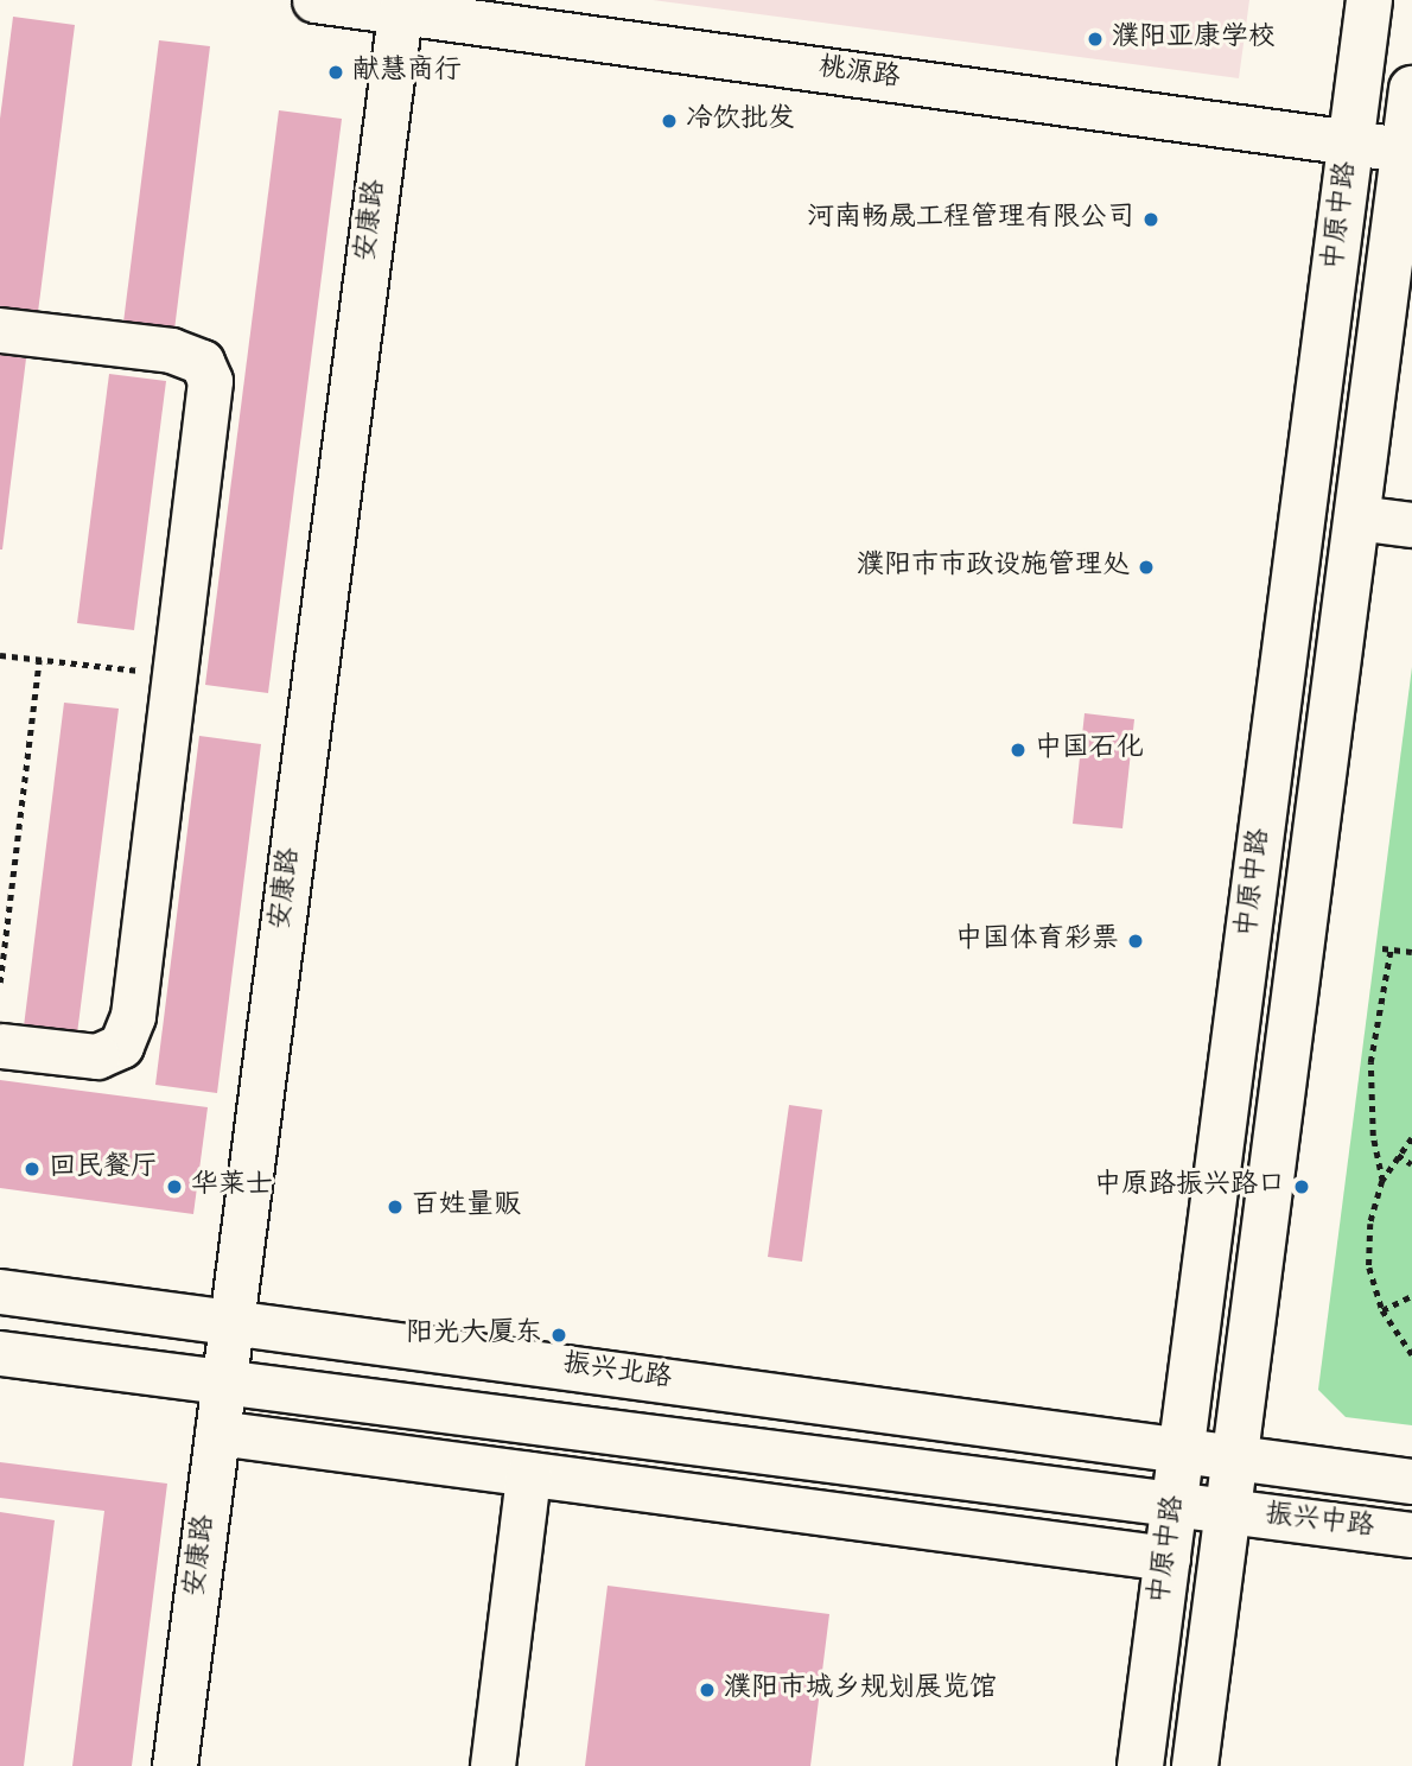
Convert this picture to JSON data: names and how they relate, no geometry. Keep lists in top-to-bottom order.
{
  "streets": {
    "main road": ["中原中路"],
    "street": [
      "桃源路",
      "安康路",
      "振兴北路",
      "振兴中路"
    ]
  },
  "crossings": [
    ["桃源路", "中原中路"],
    ["桃源路", "安康路"],
    ["中原中路", "振兴北路"],
    ["中原中路", "振兴中路"],
    ["安康路", "振兴北路"],
    ["振兴北路", "振兴中路"]
  ],
  "places": [
    "濮阳亚康学校",
    "献慧商行",
    "冷饮批发",
    "河南畅晟工程管理有限公司",
    "濮阳市市政设施管理处",
    "中国石化",
    "中国体育彩票",
    "回民餐厅",
    "华莱士",
    "中原路振兴路口",
    "百姓量贩",
    "阳光大厦东",
    "濮阳市城乡规划展览馆"
  ]
}
